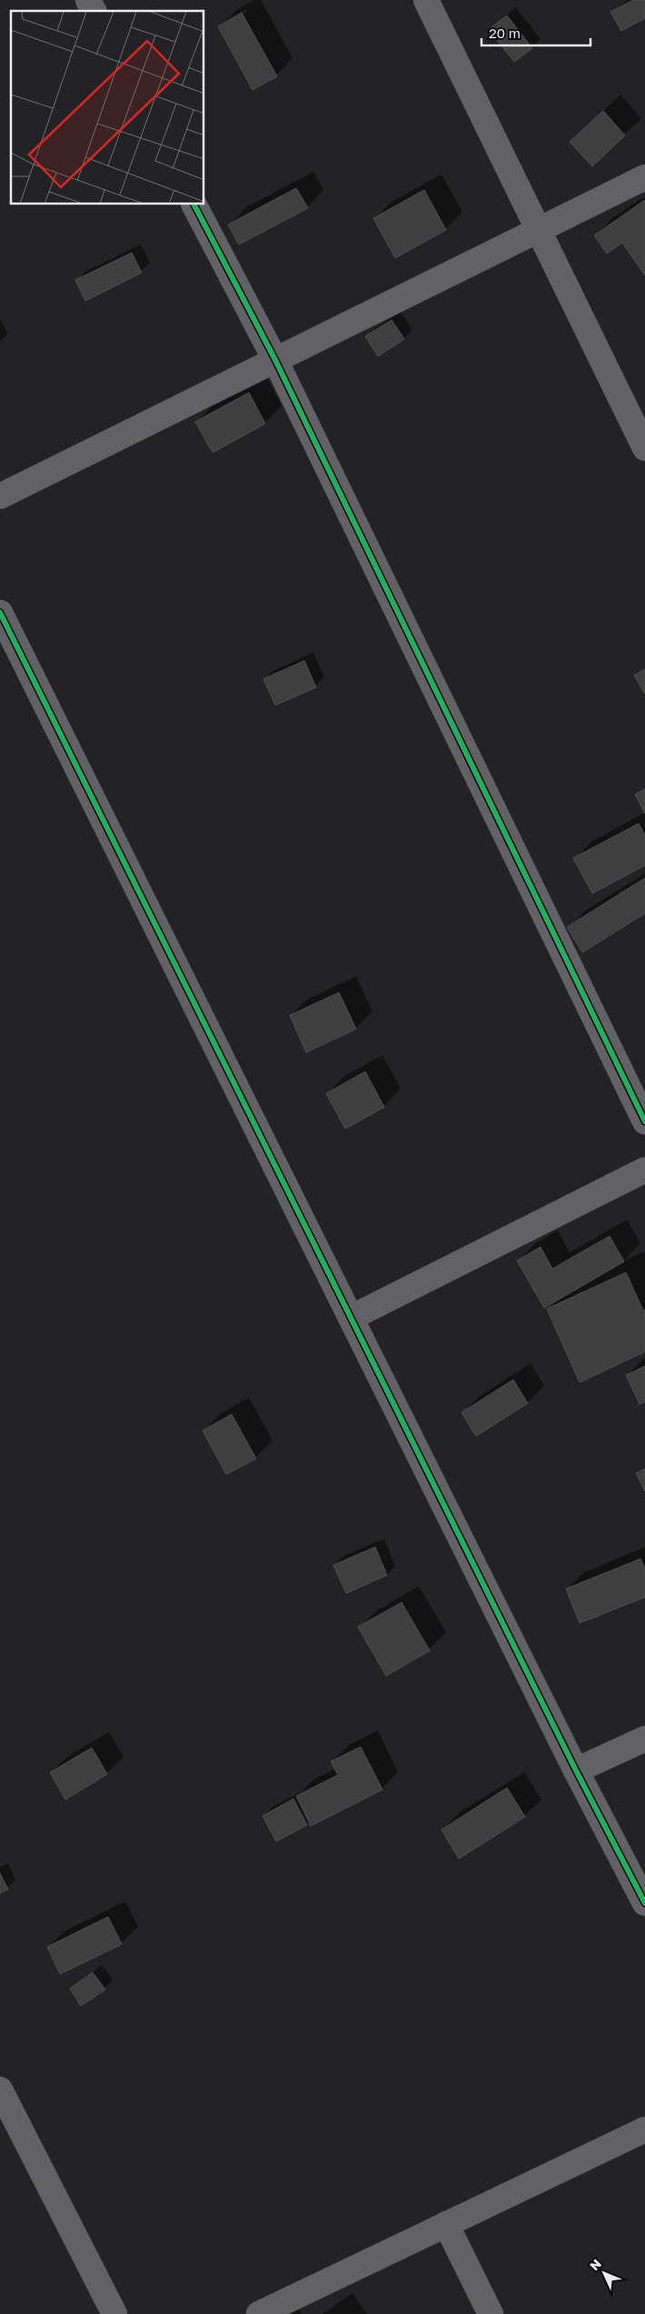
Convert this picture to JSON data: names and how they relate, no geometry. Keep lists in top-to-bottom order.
{
  "scale_bar": "20 m",
  "north": "top left"
}
